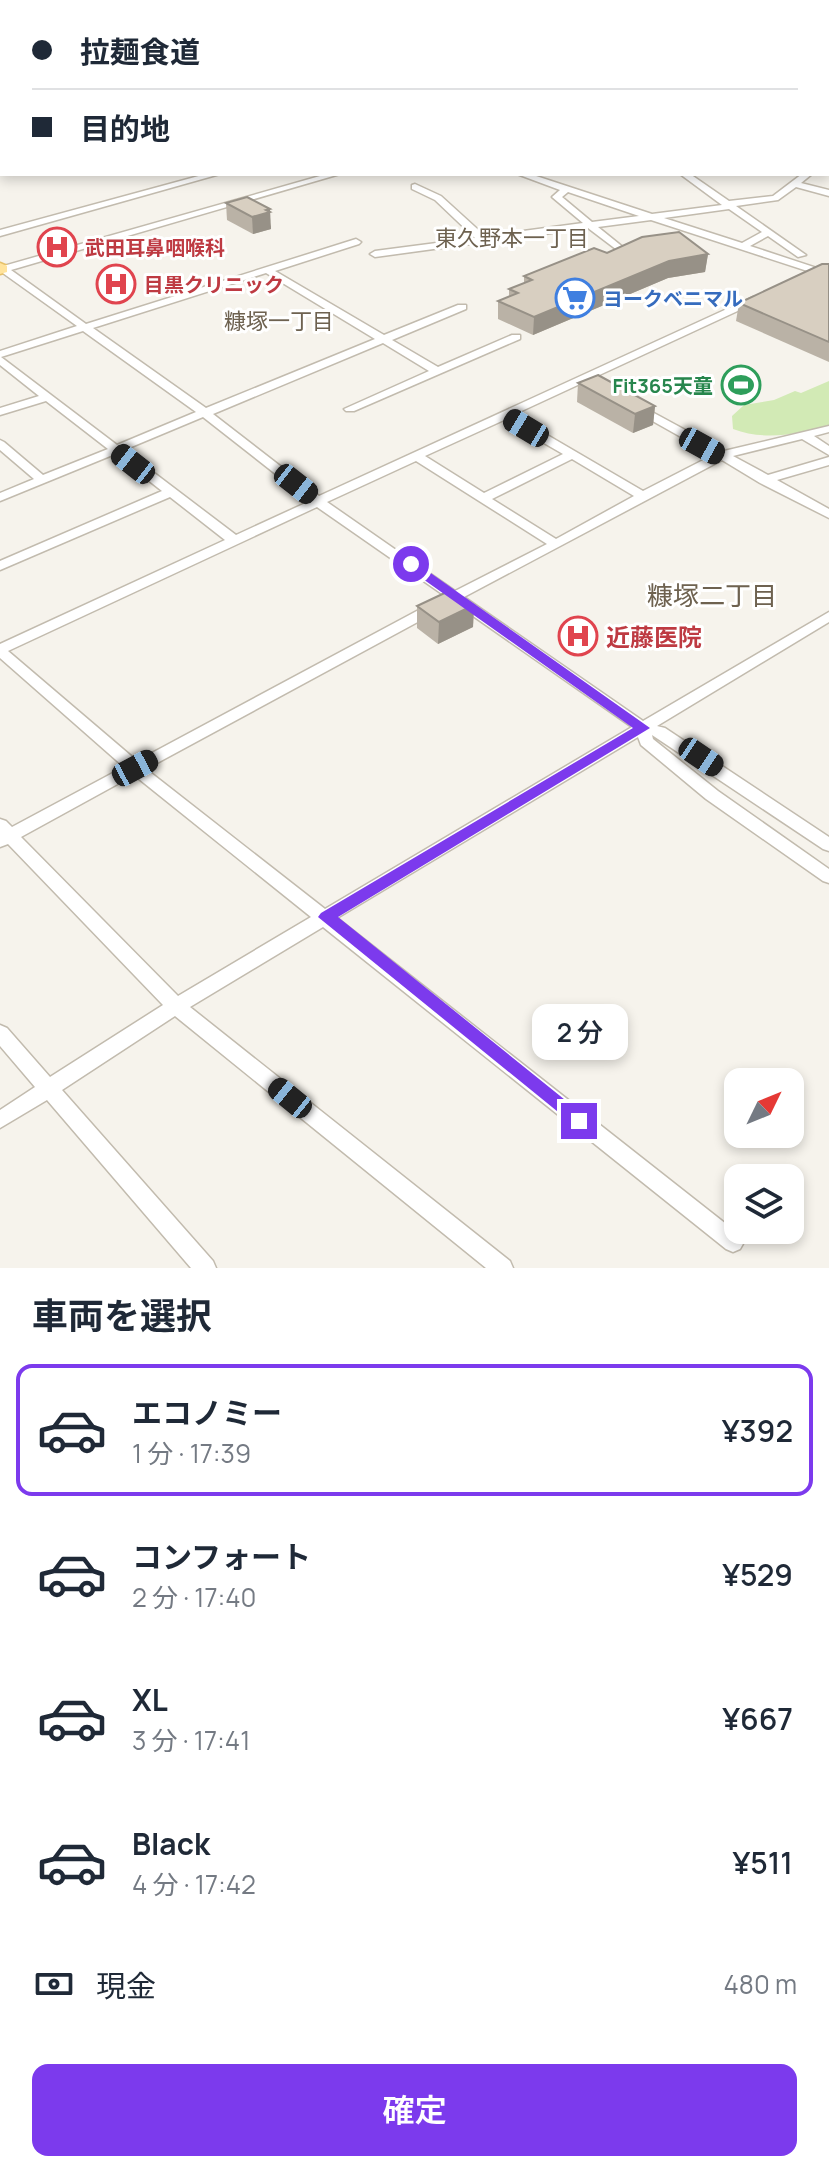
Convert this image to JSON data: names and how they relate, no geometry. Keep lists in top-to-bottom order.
{
  "districts": ["東久野本一丁目", "糠塚一丁目", "糠塚二丁目"],
  "places": {
    "hospital": ["武田耳鼻咽喉科", "目黒クリニック", "近藤医院"],
    "supermarket": ["ヨークベニマル"],
    "sports": ["Fit365天童"]
  },
  "north": "top right",
  "page": {
    "banner": ["拉麺食道", "目的地"],
    "bubble": "2 分",
    "heading": "車両を選択",
    "list": [
      {
        "name": "エコノミー",
        "note": "1 分 · 17:39",
        "value": "¥392"
      },
      {
        "name": "コンフォート",
        "note": "2 分 · 17:40",
        "value": "¥529"
      },
      {
        "name": "XL",
        "note": "3 分 · 17:41",
        "value": "¥667"
      },
      {
        "name": "Black",
        "note": "4 分 · 17:42",
        "value": "¥511"
      }
    ],
    "pay": ["現金", "480 m"],
    "buttons": "確定"
  }
}
